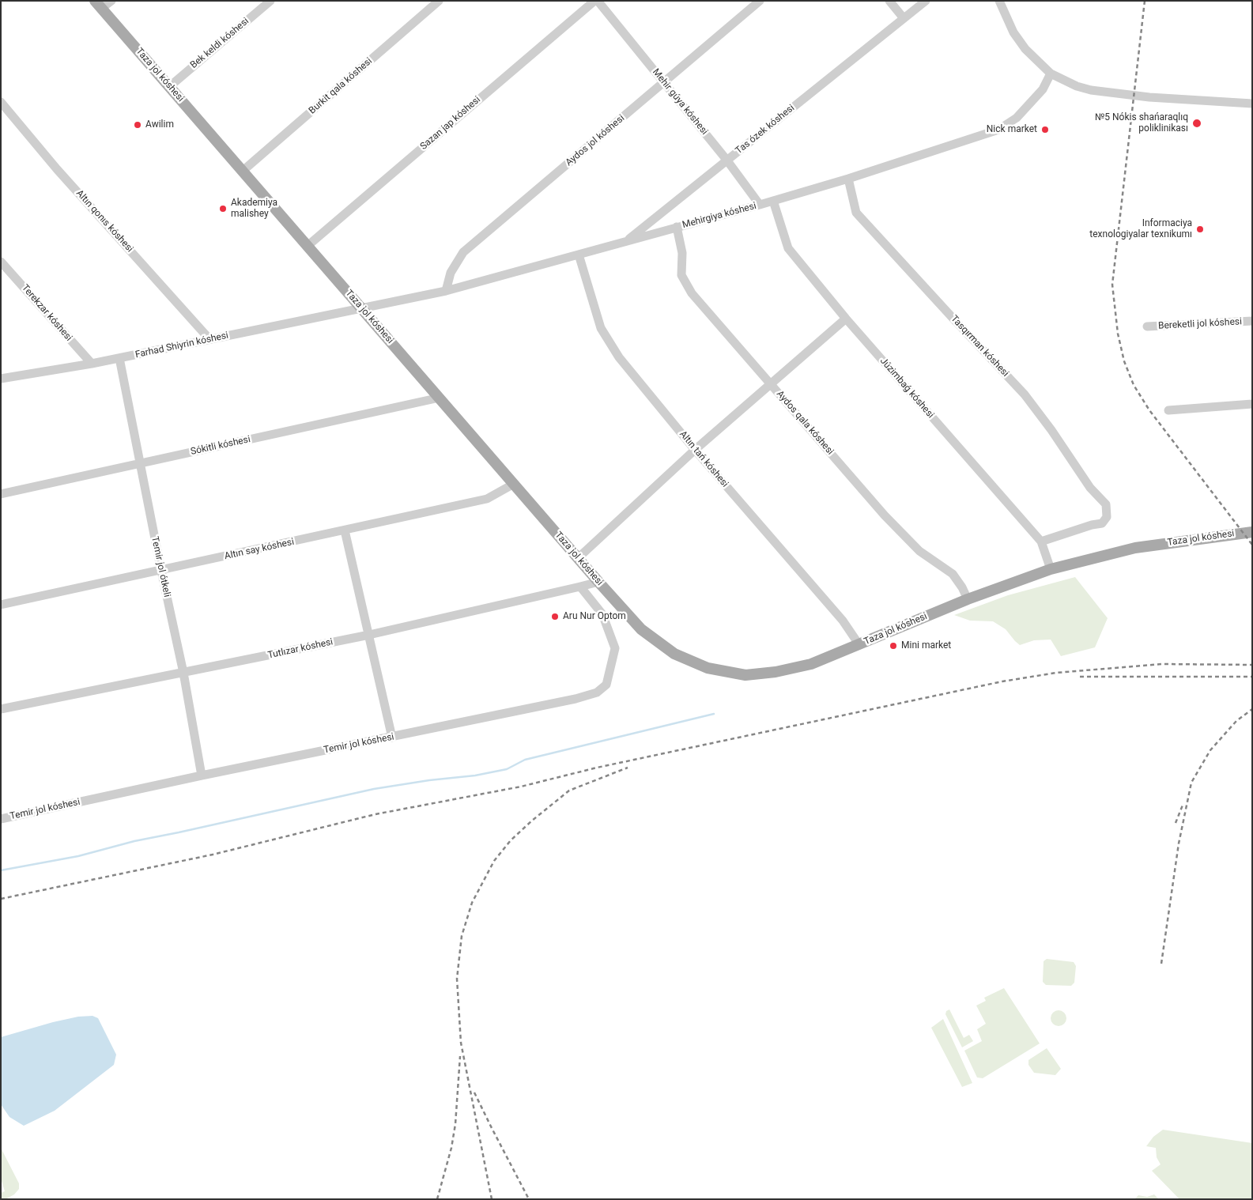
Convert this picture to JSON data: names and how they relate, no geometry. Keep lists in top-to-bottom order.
{
  "streets": {
    "main road": ["Taza jol kóshesi"],
    "street": [
      "Bek keldi kóshesi",
      "Burkit qala kóshesi",
      "Mehir gúyа kóshesi",
      "Sazan jap kóshesi",
      "Tas ózek kóshesi",
      "Aydos jol kóshesi",
      "Mehirgiya kóshesi",
      "Altın qonıs kóshesi",
      "Terekzar kóshesi",
      "Bereketli jol kóshesi",
      "Farhad Shiyrin kóshesi",
      "Tasqırman kóshesi",
      "Júzimbaǵ kóshesi",
      "Aydos qala kóshesi",
      "Sókitli kóshesi",
      "Altın tań kóshesi",
      "Altın say kóshesi",
      "Temir jol ótkeli",
      "Tutlızar kóshesi",
      "Temir jol kóshesi"
    ]
  },
  "crossings": [
    ["Bek keldi kóshesi", "Taza jol kóshesi"],
    ["Taza jol kóshesi", "Burkit qala kóshesi"],
    ["Taza jol kóshesi", "Sazan jap kóshesi"],
    ["Taza jol kóshesi", "Mehirgiya kóshesi"],
    ["Taza jol kóshesi", "Farhad Shiyrin kóshesi"],
    ["Taza jol kóshesi", "Júzimbaǵ kóshesi"],
    ["Taza jol kóshesi", "Aydos qala kóshesi"],
    ["Taza jol kóshesi", "Sókitli kóshesi"],
    ["Taza jol kóshesi", "Altın tań kóshesi"],
    ["Taza jol kóshesi", "Altın say kóshesi"],
    ["Taza jol kóshesi", "Tutlızar kóshesi"],
    ["Mehir gúyа kóshesi", "Sazan jap kóshesi"],
    ["Mehir gúyа kóshesi", "Tas ózek kóshesi"],
    ["Mehir gúyа kóshesi", "Aydos jol kóshesi"],
    ["Mehir gúyа kóshesi", "Mehirgiya kóshesi"],
    ["Tas ózek kóshesi", "Mehirgiya kóshesi"],
    ["Aydos jol kóshesi", "Mehirgiya kóshesi"],
    ["Mehirgiya kóshesi", "Farhad Shiyrin kóshesi"],
    ["Mehirgiya kóshesi", "Tasqırman kóshesi"],
    ["Mehirgiya kóshesi", "Júzimbaǵ kóshesi"],
    ["Mehirgiya kóshesi", "Aydos qala kóshesi"],
    ["Mehirgiya kóshesi", "Altın tań kóshesi"],
    ["Altın qonıs kóshesi", "Farhad Shiyrin kóshesi"],
    ["Terekzar kóshesi", "Farhad Shiyrin kóshesi"],
    ["Farhad Shiyrin kóshesi", "Temir jol ótkeli"],
    ["Tasqırman kóshesi", "Júzimbaǵ kóshesi"],
    ["Sókitli kóshesi", "Temir jol ótkeli"],
    ["Altın say kóshesi", "Temir jol ótkeli"],
    ["Temir jol ótkeli", "Tutlızar kóshesi"],
    ["Temir jol ótkeli", "Temir jol kóshesi"],
    ["Tutlızar kóshesi", "Temir jol kóshesi"]
  ],
  "places": [
    "№5 Nókis shańaraqlıq poliklinikası",
    "Awilim",
    "Nick market",
    "Akademiya malishey",
    "Informaciya texnologiyalar texnikumı",
    "Aru Nur Optom",
    "Mini market"
  ]
}
